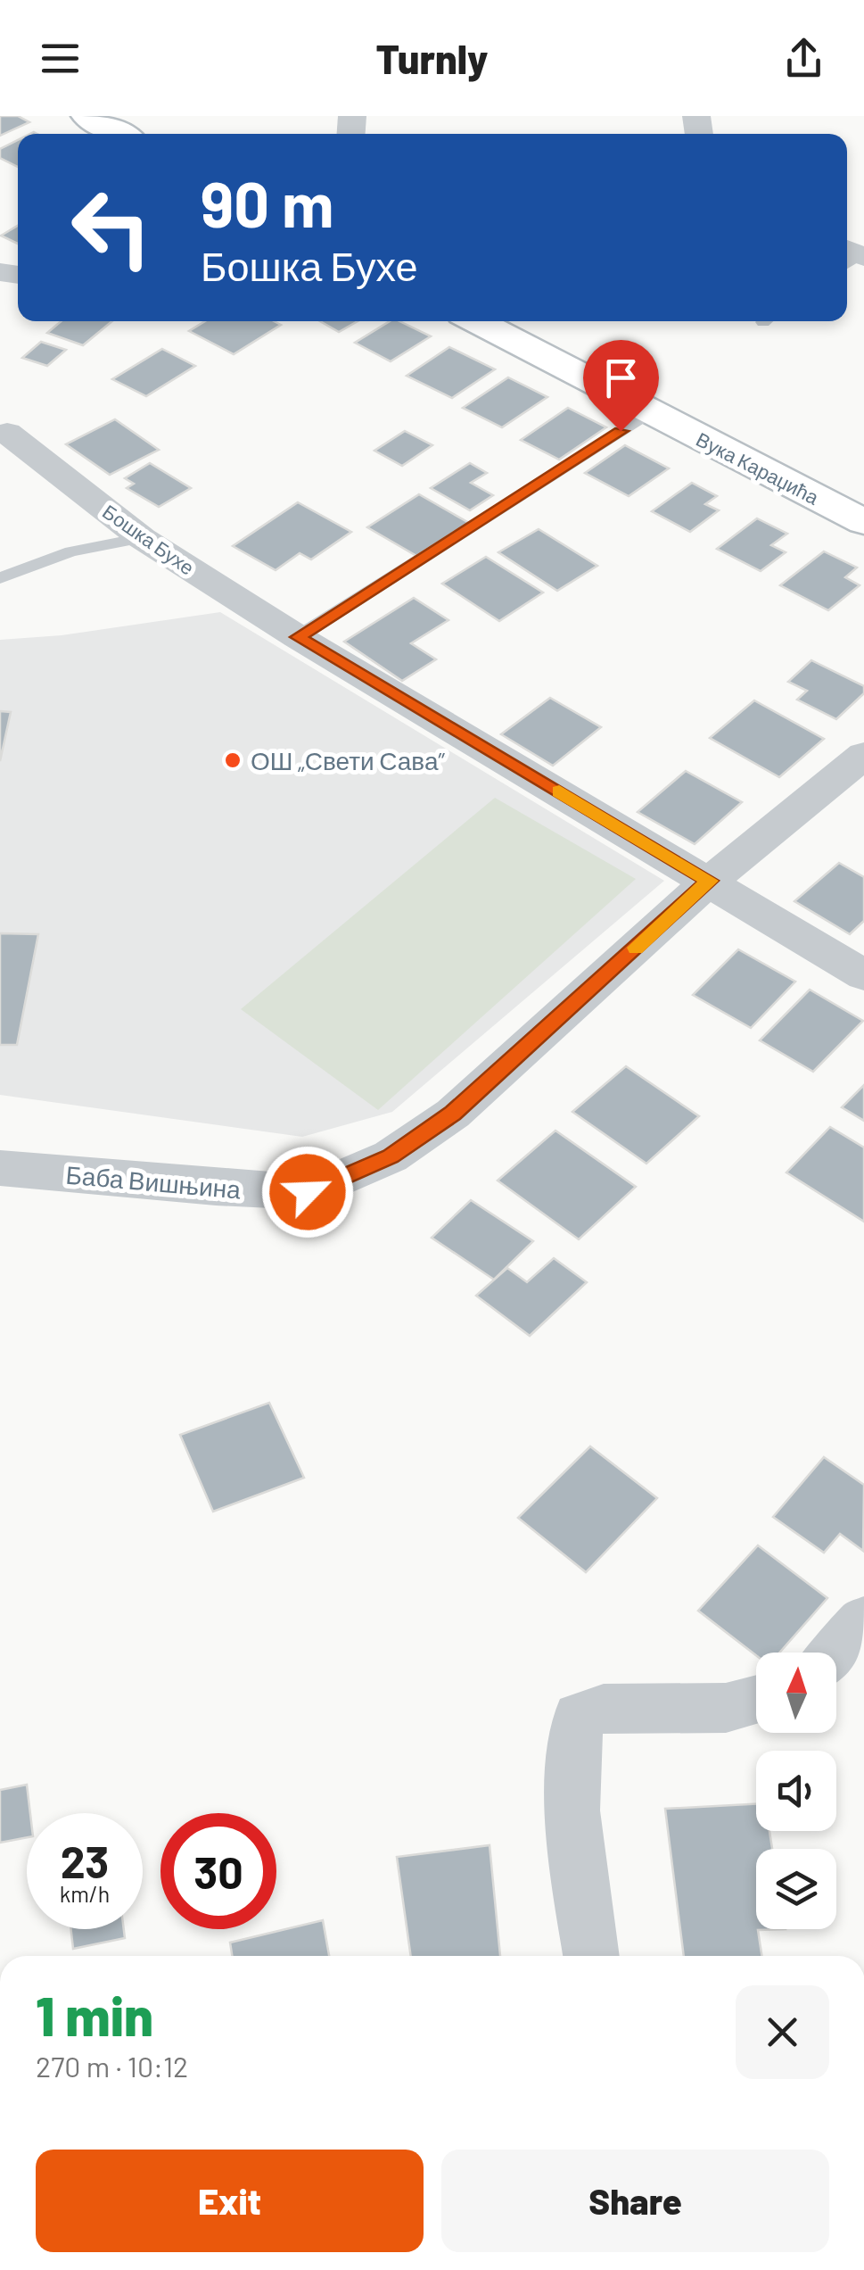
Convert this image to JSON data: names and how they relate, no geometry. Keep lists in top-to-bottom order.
{
  "streets": {
    "street": ["Вука Караџића", "Бошка Бухе", "Баба Вишњина"]
  },
  "crossings": [
    ["Бошка Бухе", "Баба Вишњина"]
  ],
  "places": ["ОШ „Свети Сава”"],
  "north": "top",
  "page": {
    "header": "Turnly",
    "turn": ["90 m", "Бошка Бухе"],
    "speed": "23 km/h",
    "limit": "30",
    "heading": ["1 min", "270 m · 10:12"],
    "buttons": ["Exit", "Share"]
  }
}
